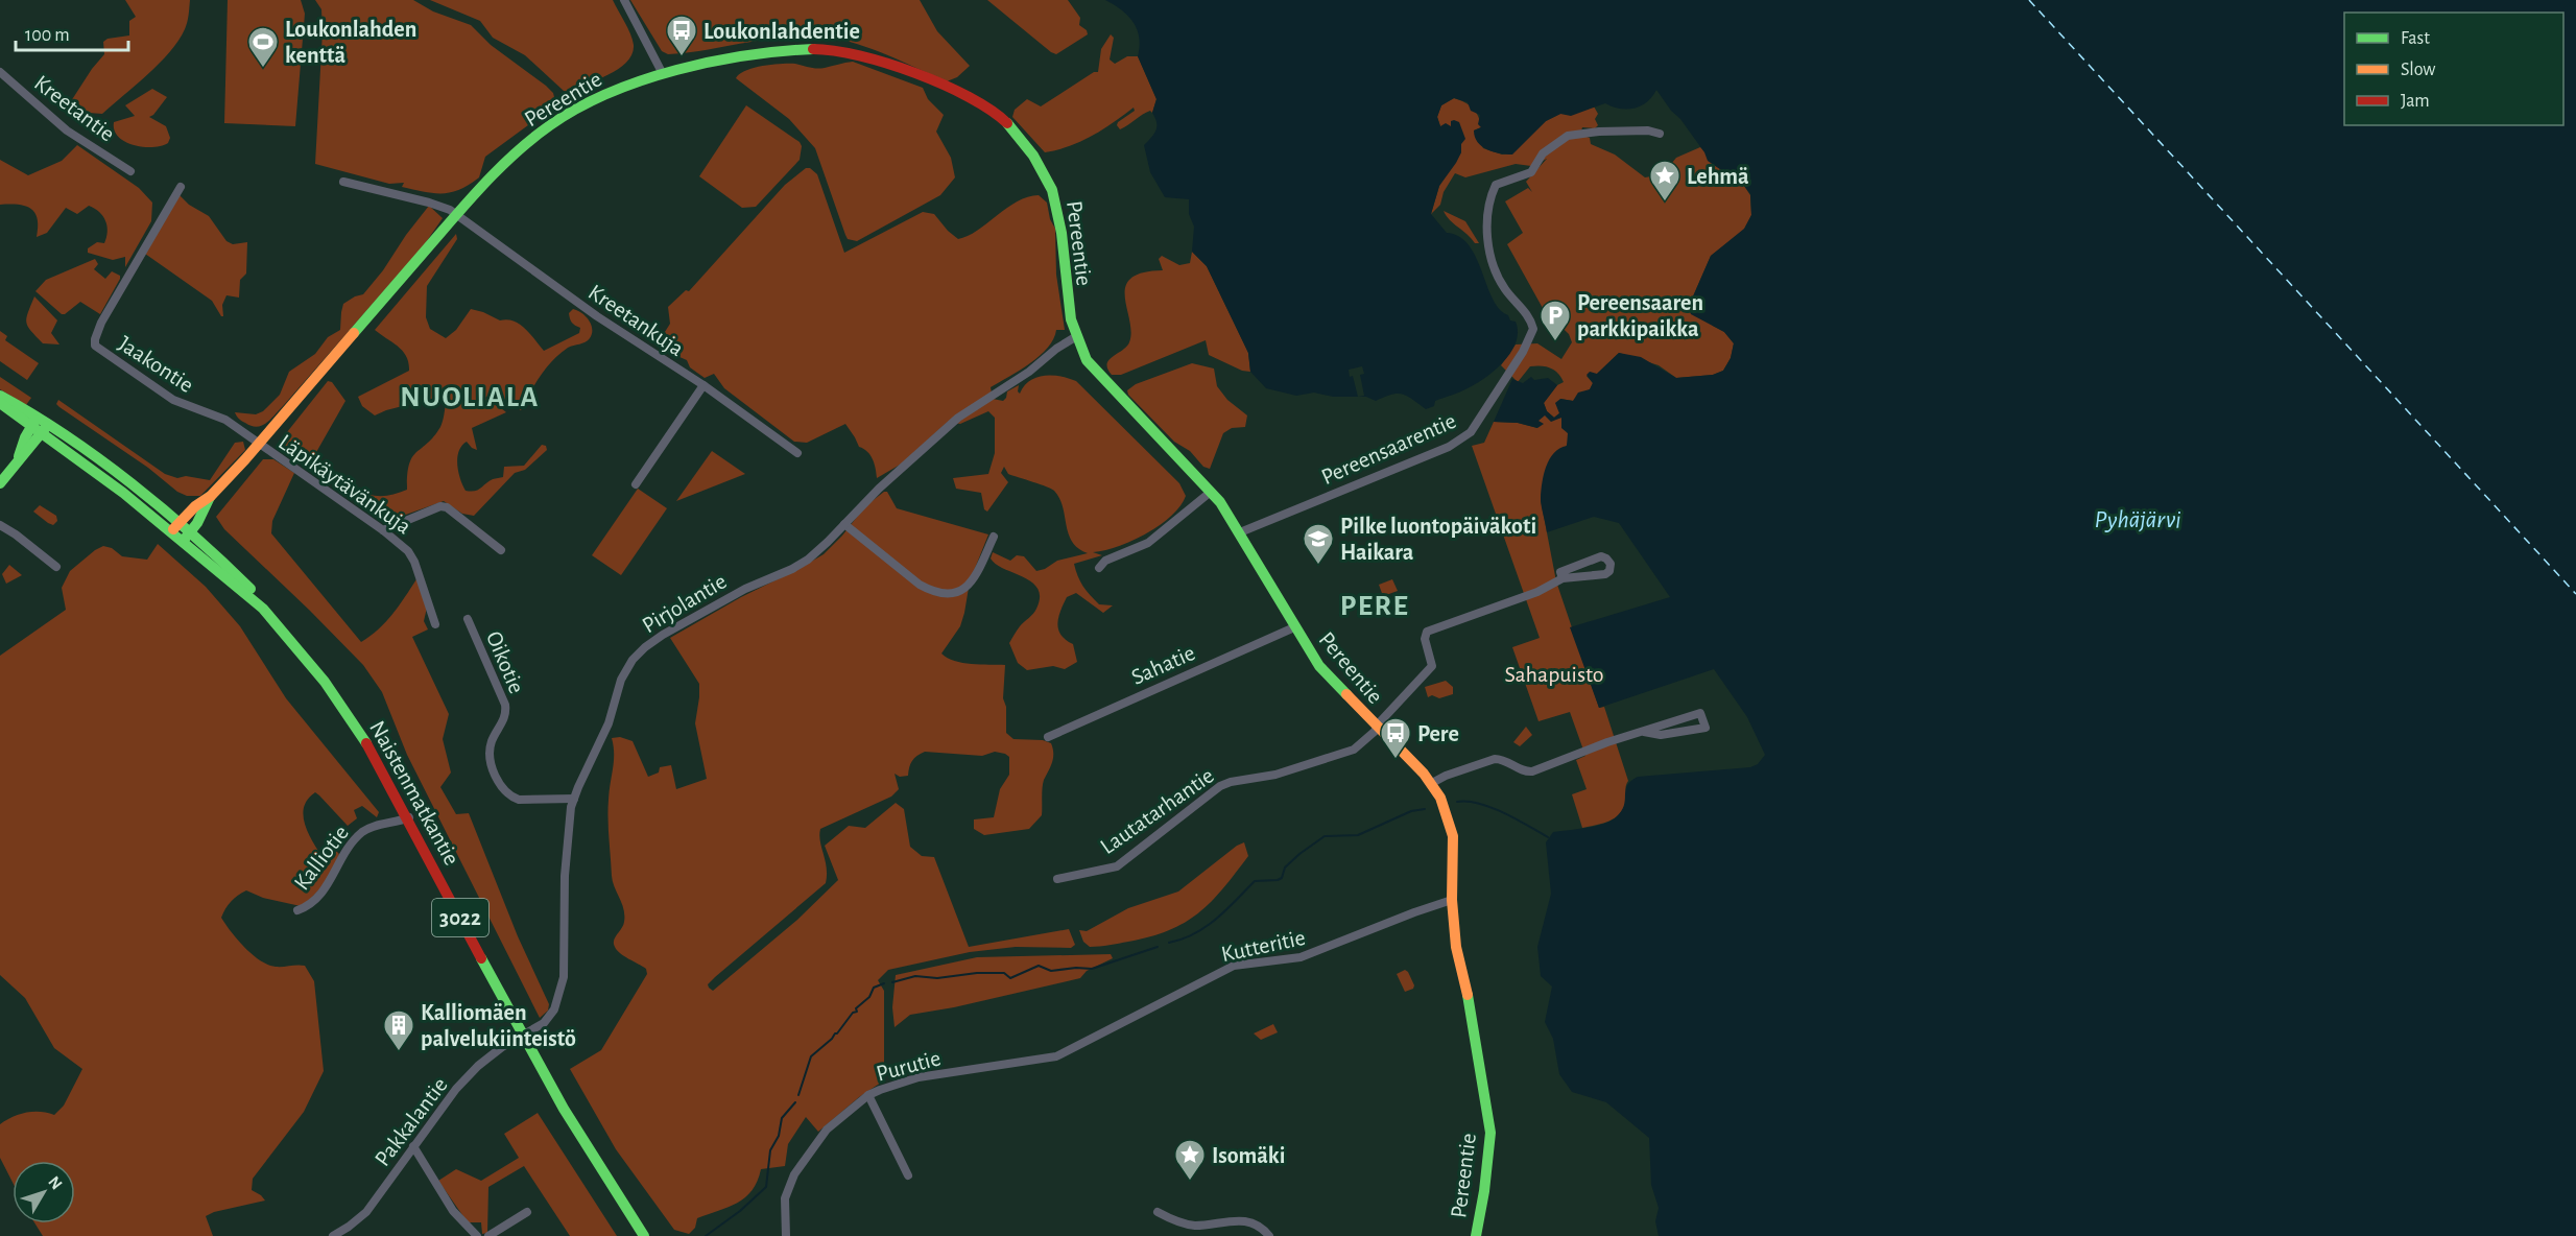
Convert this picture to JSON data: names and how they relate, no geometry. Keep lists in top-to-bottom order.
{
  "streets": {
    "street": [
      "Pereentie",
      "Kreetantie",
      "Kreetankuja",
      "Jaakontie",
      "Pereensaarentie",
      "Läpikäytävänkuja",
      "Pirjolantie",
      "Oikotie",
      "Sahatie",
      "Naistenmatkantie",
      "Lautatarhantie",
      "Kalliotie",
      "3022",
      "Kutteritie",
      "Purutie",
      "Pakkalantie"
    ]
  },
  "crossings": [
    ["Pereentie", "Kreetankuja"],
    ["Pereentie", "Jaakontie"],
    ["Pereentie", "Pereensaarentie"],
    ["Pereentie", "Läpikäytävänkuja"],
    ["Pereentie", "Pirjolantie"],
    ["Pereentie", "Sahatie"],
    ["Pereentie", "Naistenmatkantie"],
    ["Pereentie", "Lautatarhantie"],
    ["Pereentie", "Kutteritie"],
    ["Jaakontie", "Läpikäytävänkuja"],
    ["Pirjolantie", "Oikotie"],
    ["Pirjolantie", "Naistenmatkantie"],
    ["Pirjolantie", "Pakkalantie"],
    ["Naistenmatkantie", "Kalliotie"],
    ["Naistenmatkantie", "Pakkalantie"],
    ["Kutteritie", "Purutie"]
  ],
  "districts": ["NUOLIALA", "PERE"],
  "water": ["Pyhäjärvi"],
  "parks": ["Sahapuisto"],
  "places": {
    "bus stop": ["Loukonlahdentie", "Pere"],
    "sports": ["Loukonlahden kenttä"],
    "place": ["Lehmä", "Isomäki"],
    "parking": ["Pereensaaren parkkipaikka"],
    "school or university": ["Pilke luontopäiväkoti Haikara"],
    "building": ["Kalliomäen palvelukiinteistö"]
  },
  "legend": ["Fast", "Slow", "Jam"],
  "scale_bar": "100 m",
  "north": "top right"
}
